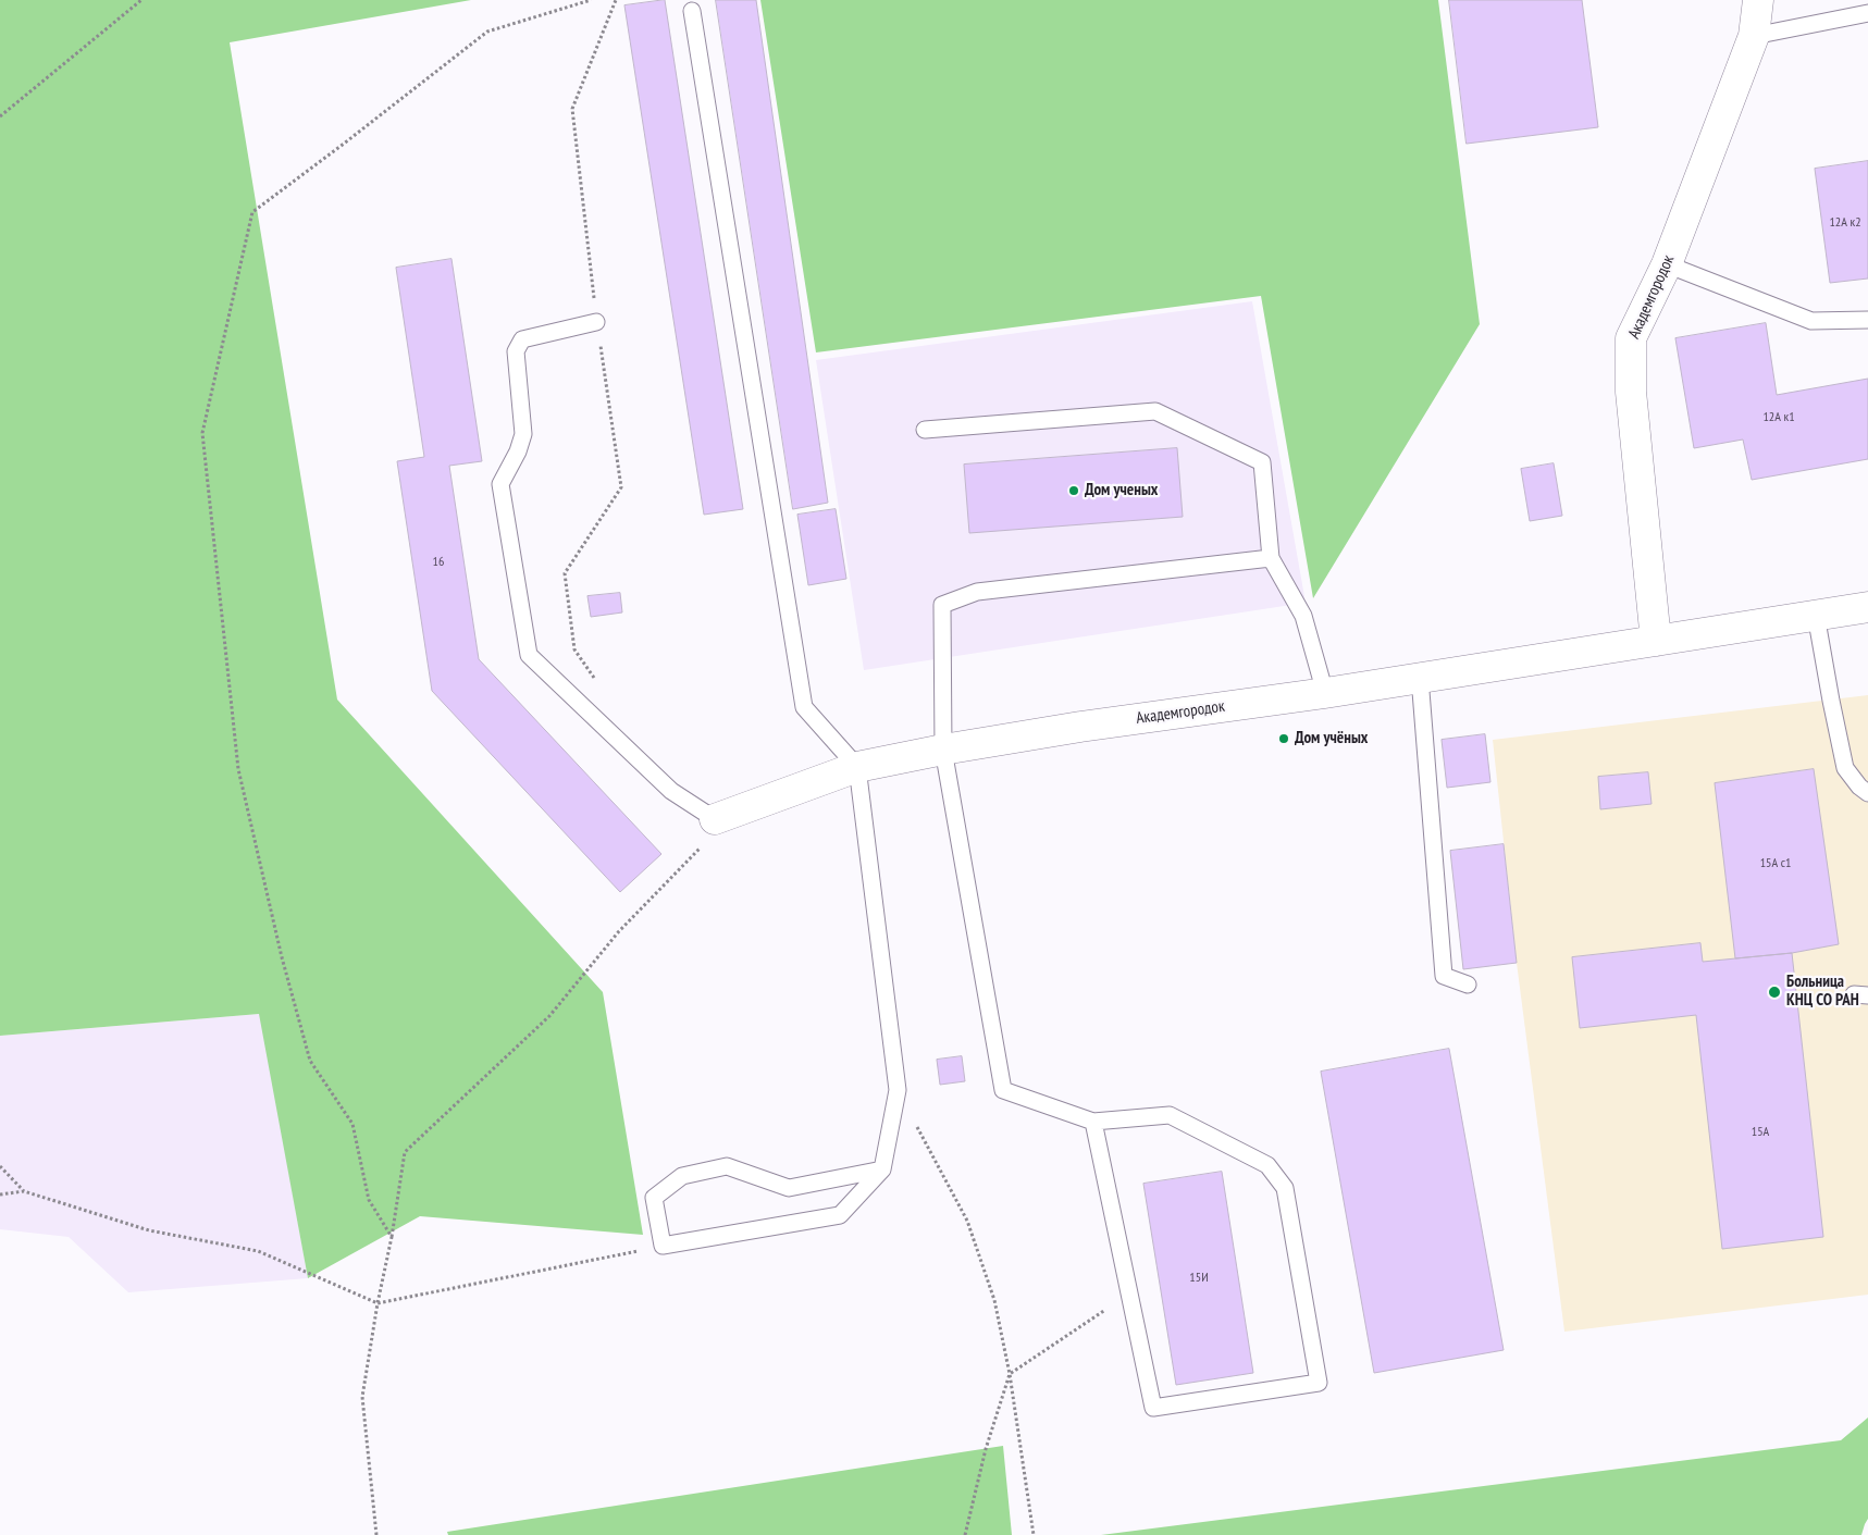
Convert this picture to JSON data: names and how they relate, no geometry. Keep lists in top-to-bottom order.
{
  "streets": {
    "street": ["Академгородок"]
  },
  "places": ["Дом ученых", "Дом учёных", "Больница КНЦ СО РАН"],
  "house_numbers": [
    "12А к2",
    "12А к1",
    "16",
    "15А с1",
    "15А",
    "15И"
  ]
}
